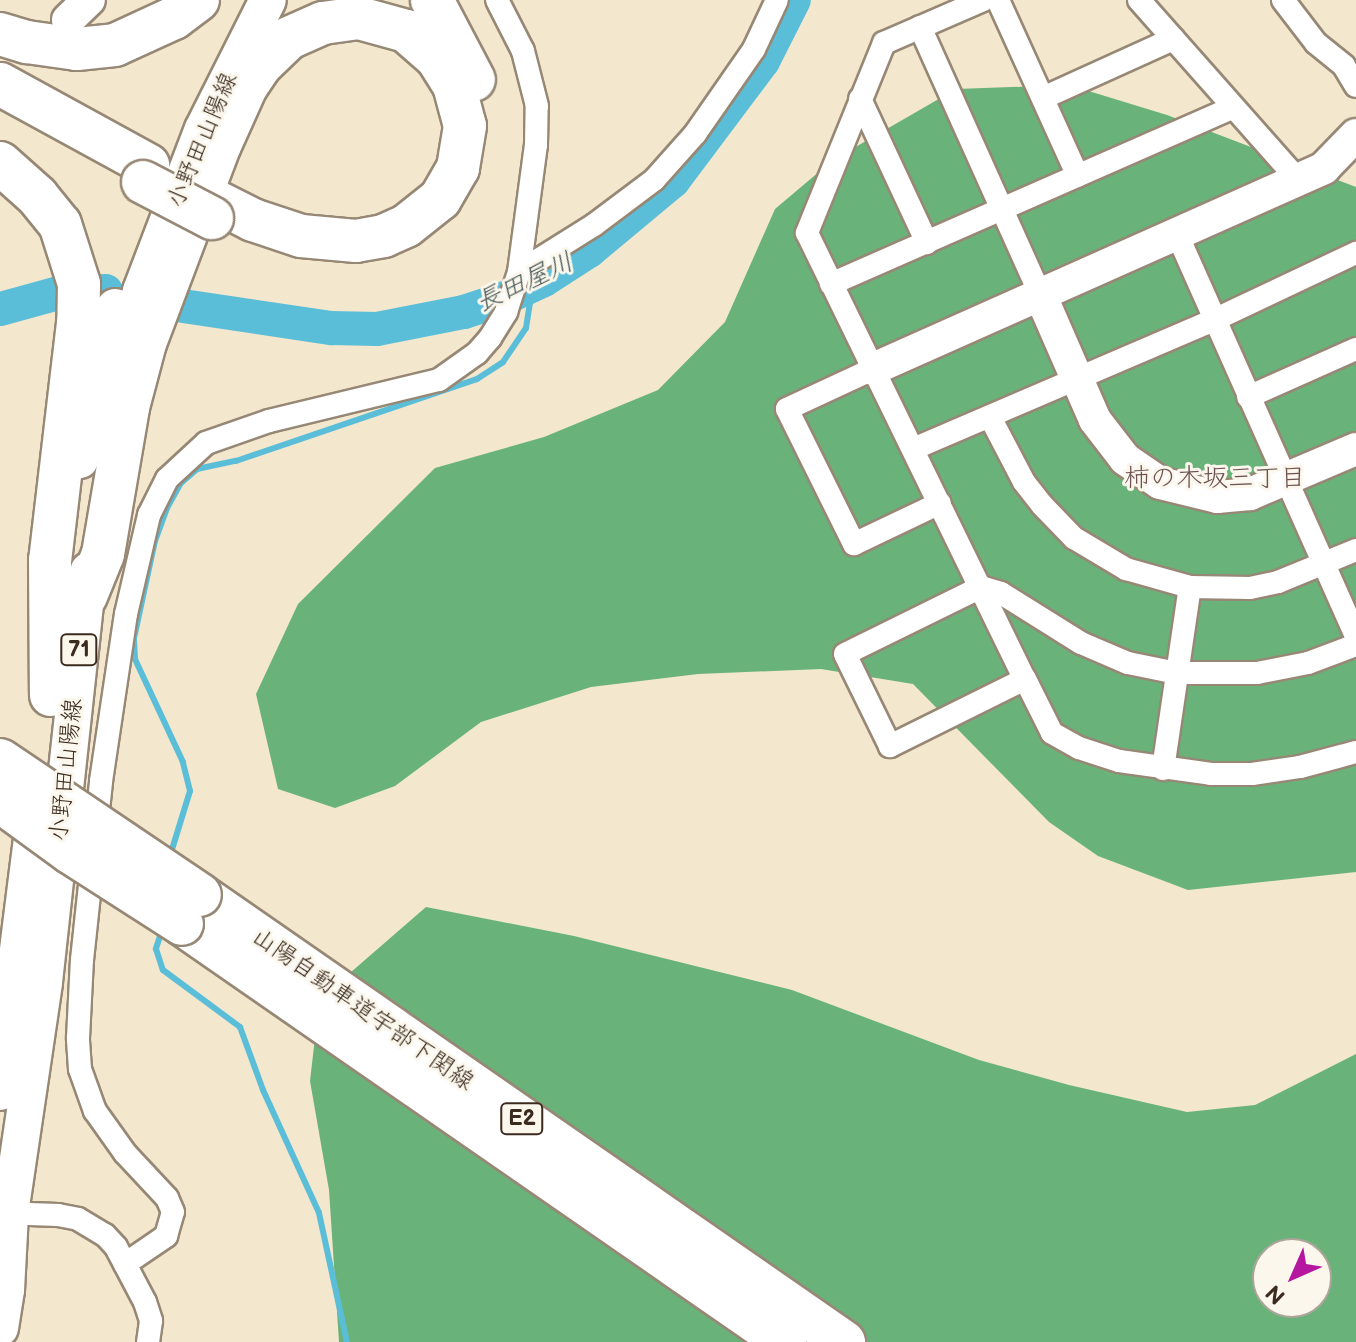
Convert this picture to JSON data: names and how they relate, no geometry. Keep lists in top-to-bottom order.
{
  "streets": {
    "highway": ["山陽自動車道宇部下関線", "E2"],
    "main road": ["小野田山陽線", "71"]
  },
  "districts": ["柿の木坂三丁目"],
  "water": ["長田屋川"],
  "north": "bottom left"
}
